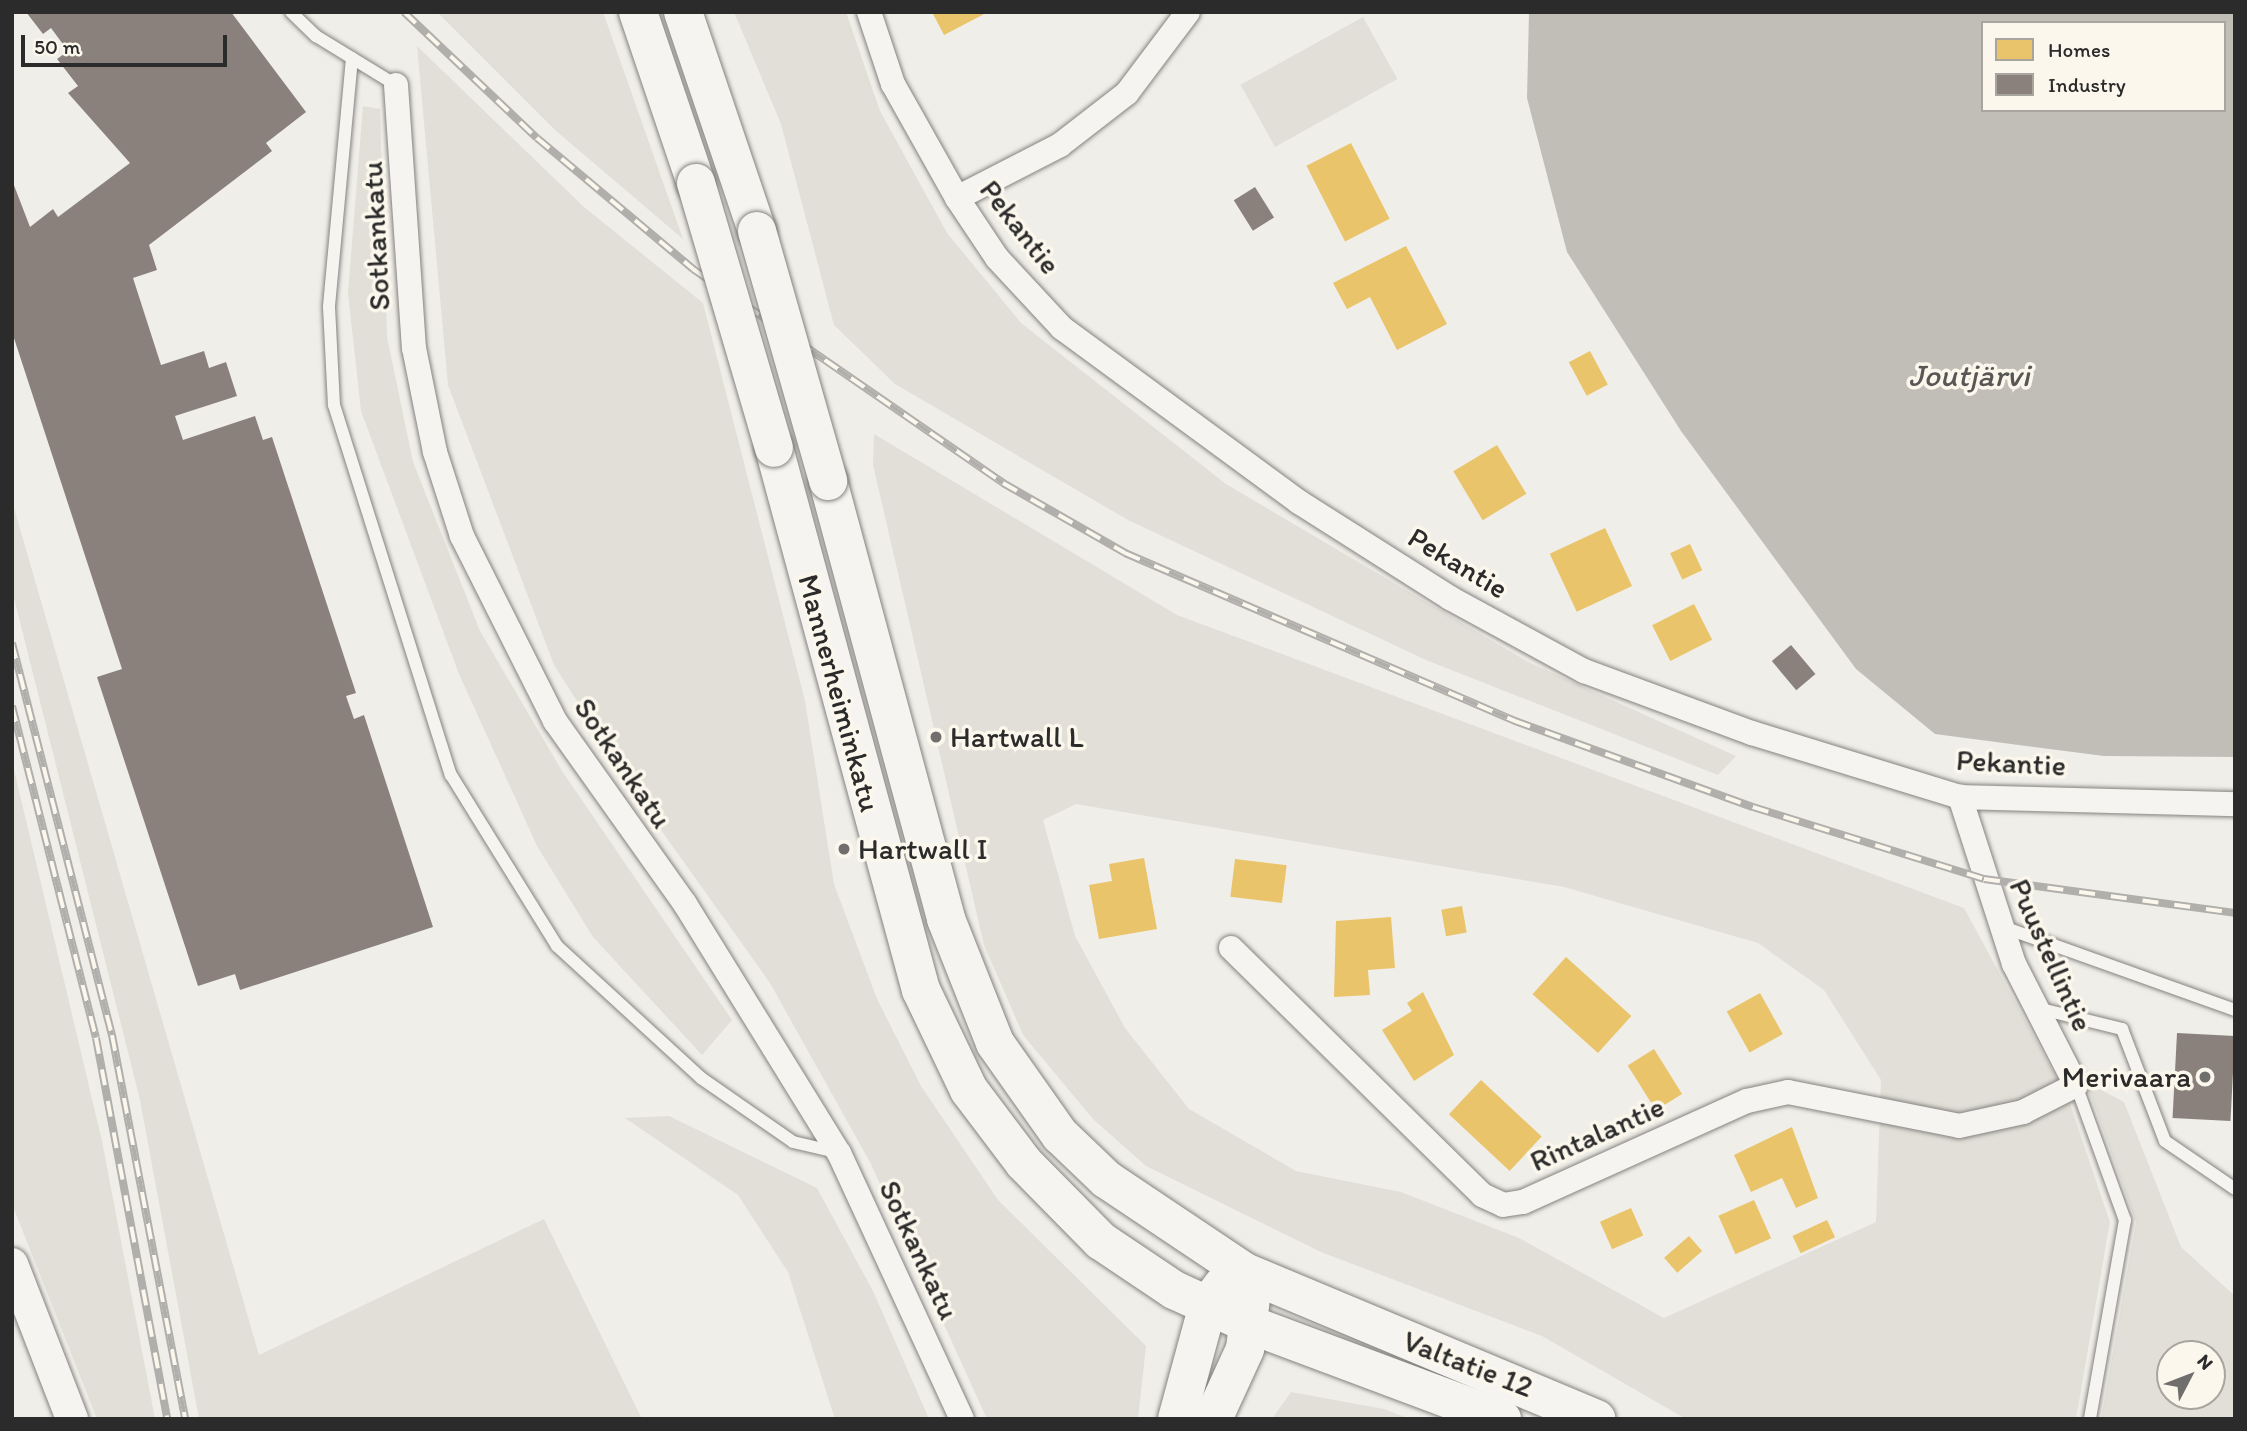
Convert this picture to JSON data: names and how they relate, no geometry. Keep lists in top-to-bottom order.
{
  "streets": {
    "main road": ["Mannerheiminkatu", "Valtatie 12"],
    "street": [
      "Pekantie",
      "Sotkankatu",
      "Puustellintie",
      "Rintalantie"
    ]
  },
  "crossings": [
    ["Pekantie", "Puustellintie"],
    ["Mannerheiminkatu", "Valtatie 12"],
    ["Puustellintie", "Rintalantie"]
  ],
  "water": ["Joutjärvi"],
  "places": ["Hartwall L", "Hartwall I", "Merivaara"],
  "legend": ["Homes", "Industry"],
  "scale_bar": "50 m",
  "north": "top right"
}
